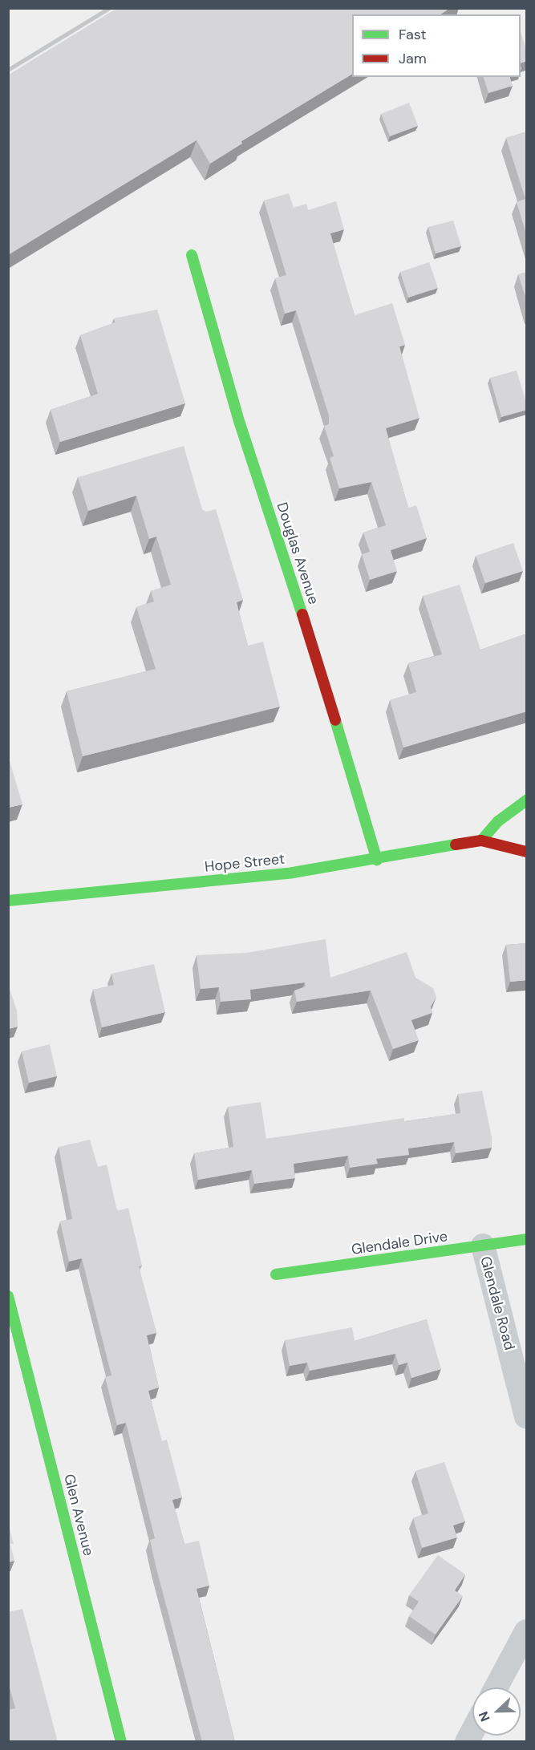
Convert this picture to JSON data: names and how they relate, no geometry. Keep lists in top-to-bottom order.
{
  "streets": {
    "street": [
      "Douglas Avenue",
      "Hope Street",
      "Glendale Drive",
      "Glendale Road",
      "Glen Avenue"
    ]
  },
  "crossings": [
    ["Douglas Avenue", "Hope Street"],
    ["Glendale Drive", "Glendale Road"]
  ],
  "legend": ["Fast", "Jam"],
  "north": "left"
}
